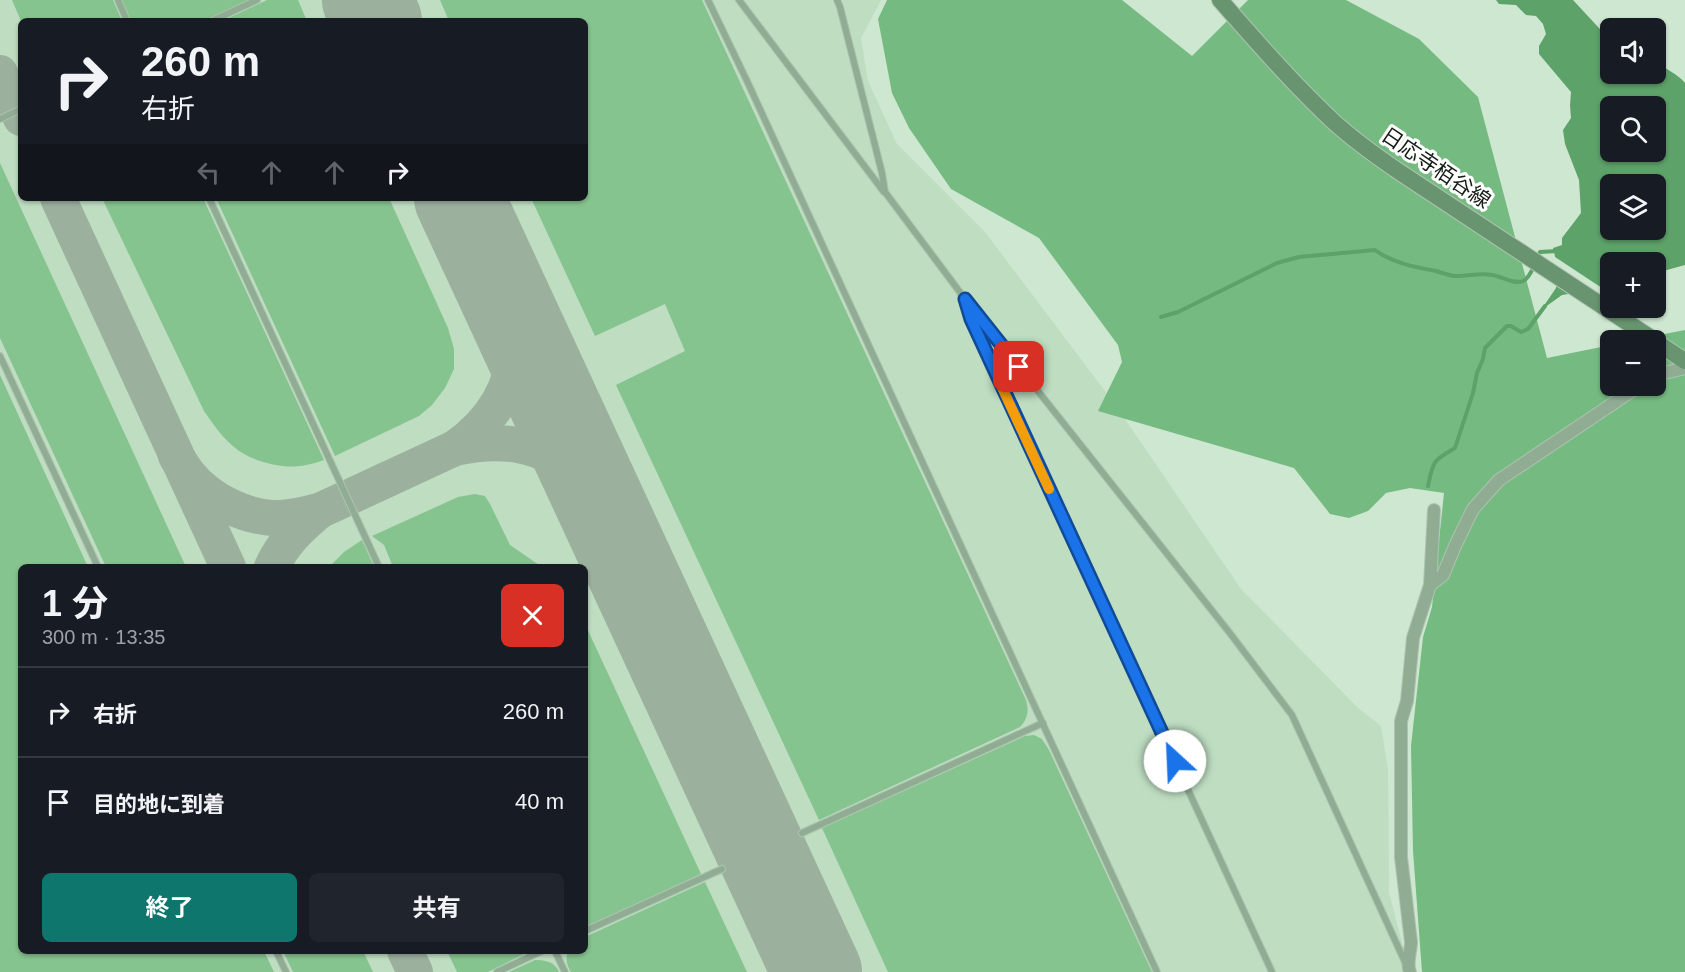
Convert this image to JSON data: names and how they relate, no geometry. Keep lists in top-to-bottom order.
{
  "streets": {
    "main road": ["日応寺栢谷線"]
  },
  "page": {
    "map_buttons": ["+", "−"],
    "turn": ["260 m", "右折"],
    "heading": ["1 分", "300 m · 13:35"],
    "list": [
      {
        "name": "右折",
        "value": "260 m"
      },
      {
        "name": "目的地に到着",
        "value": "40 m"
      }
    ],
    "buttons": ["終了", "共有"]
  }
}
